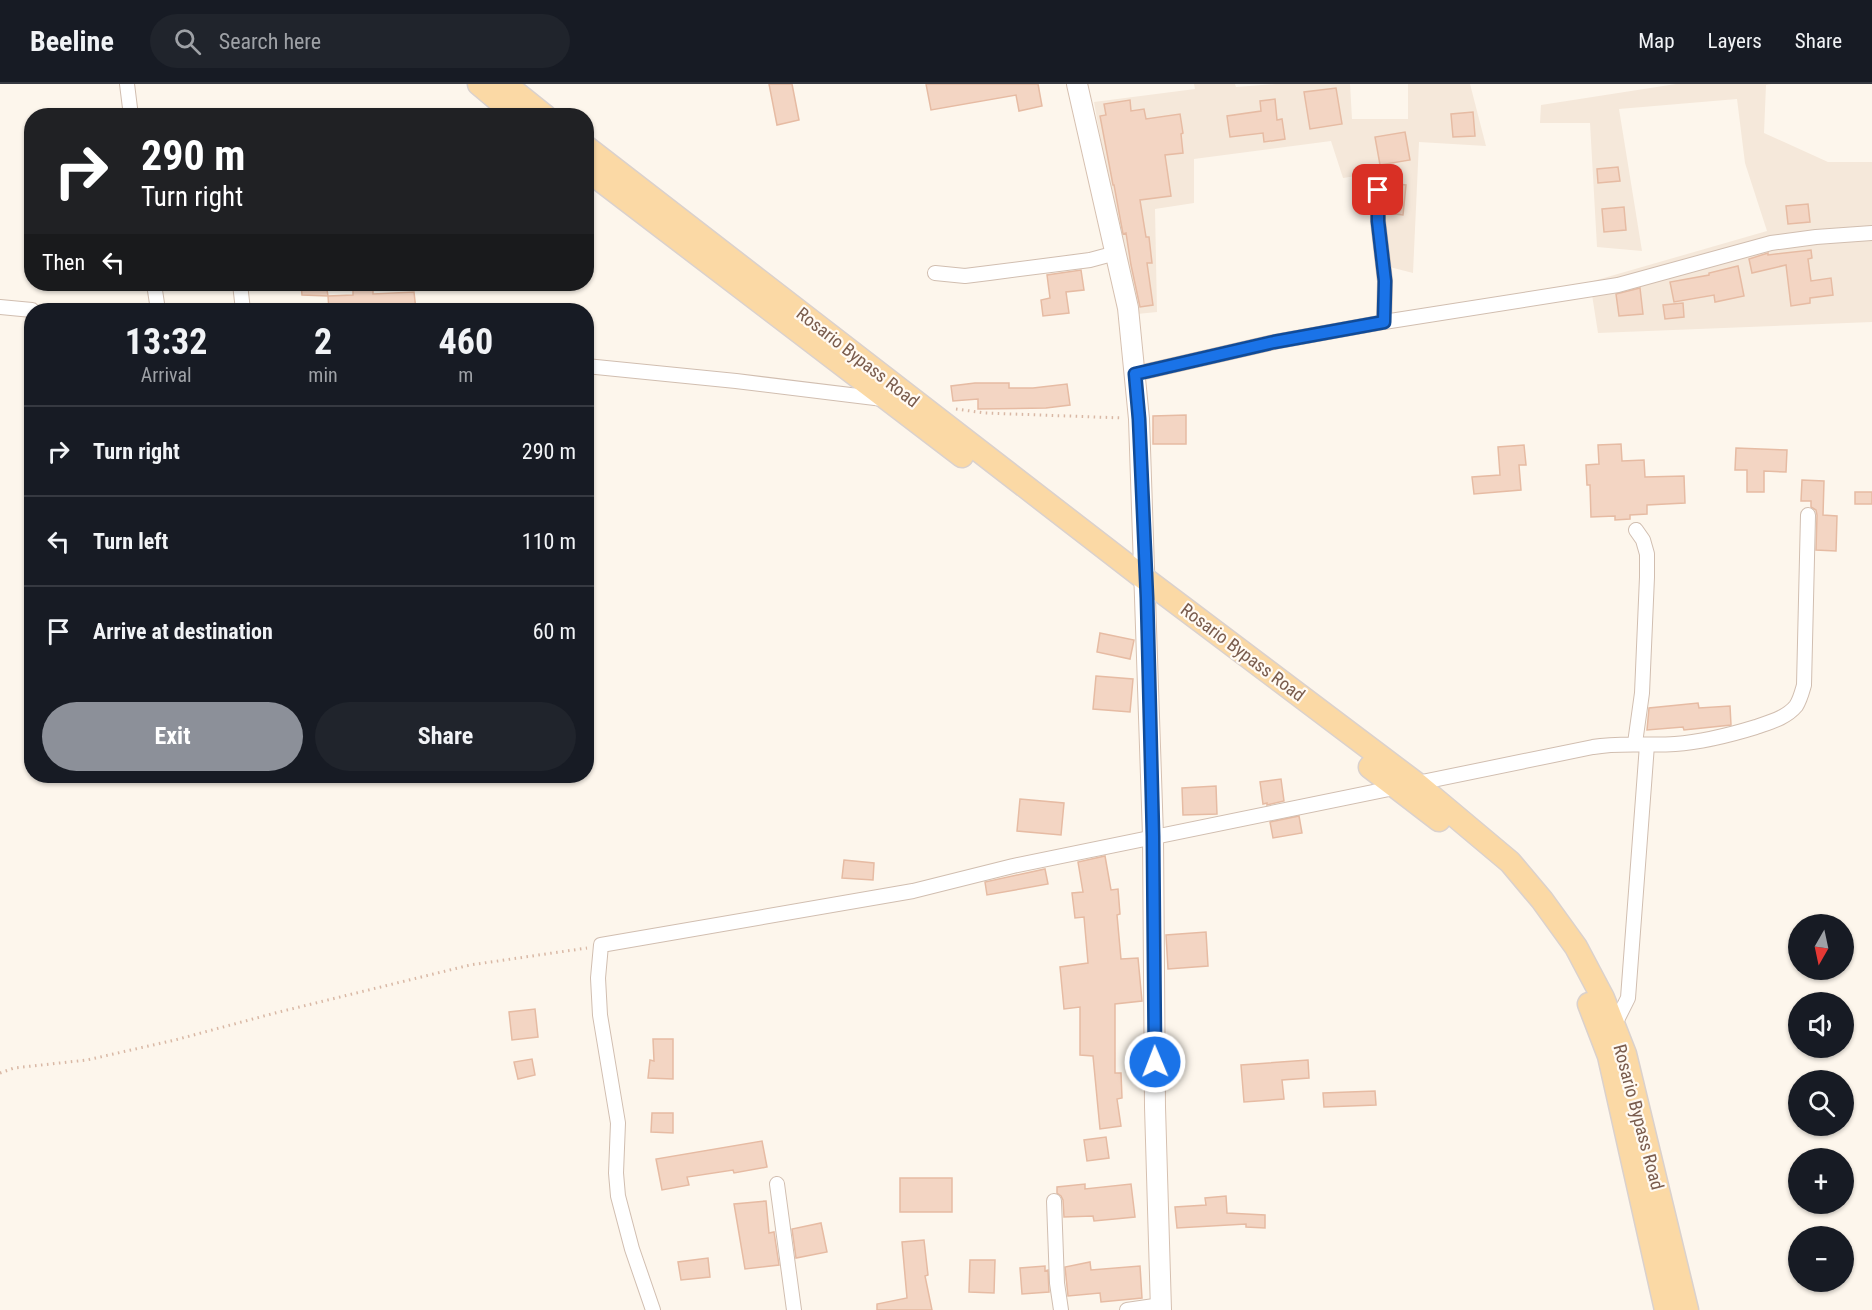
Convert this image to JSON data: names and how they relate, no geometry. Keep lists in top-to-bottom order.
{
  "streets": {
    "main road": ["Rosario Bypass Road"]
  },
  "north": "bottom",
  "page": {
    "header": "Beeline",
    "search": "Search here",
    "nav": ["Map", "Layers", "Share"],
    "turn": ["290 m", "Turn right"],
    "then": "Then",
    "eta": [
      "13:32",
      "Arrival",
      "2",
      "min",
      "460",
      "m"
    ],
    "list": [
      {
        "name": "Turn right",
        "value": "290 m"
      },
      {
        "name": "Turn left",
        "value": "110 m"
      },
      {
        "name": "Arrive at destination",
        "value": "60 m"
      }
    ],
    "buttons": ["Exit", "Share"],
    "map_buttons": ["+", "−"]
  }
}
